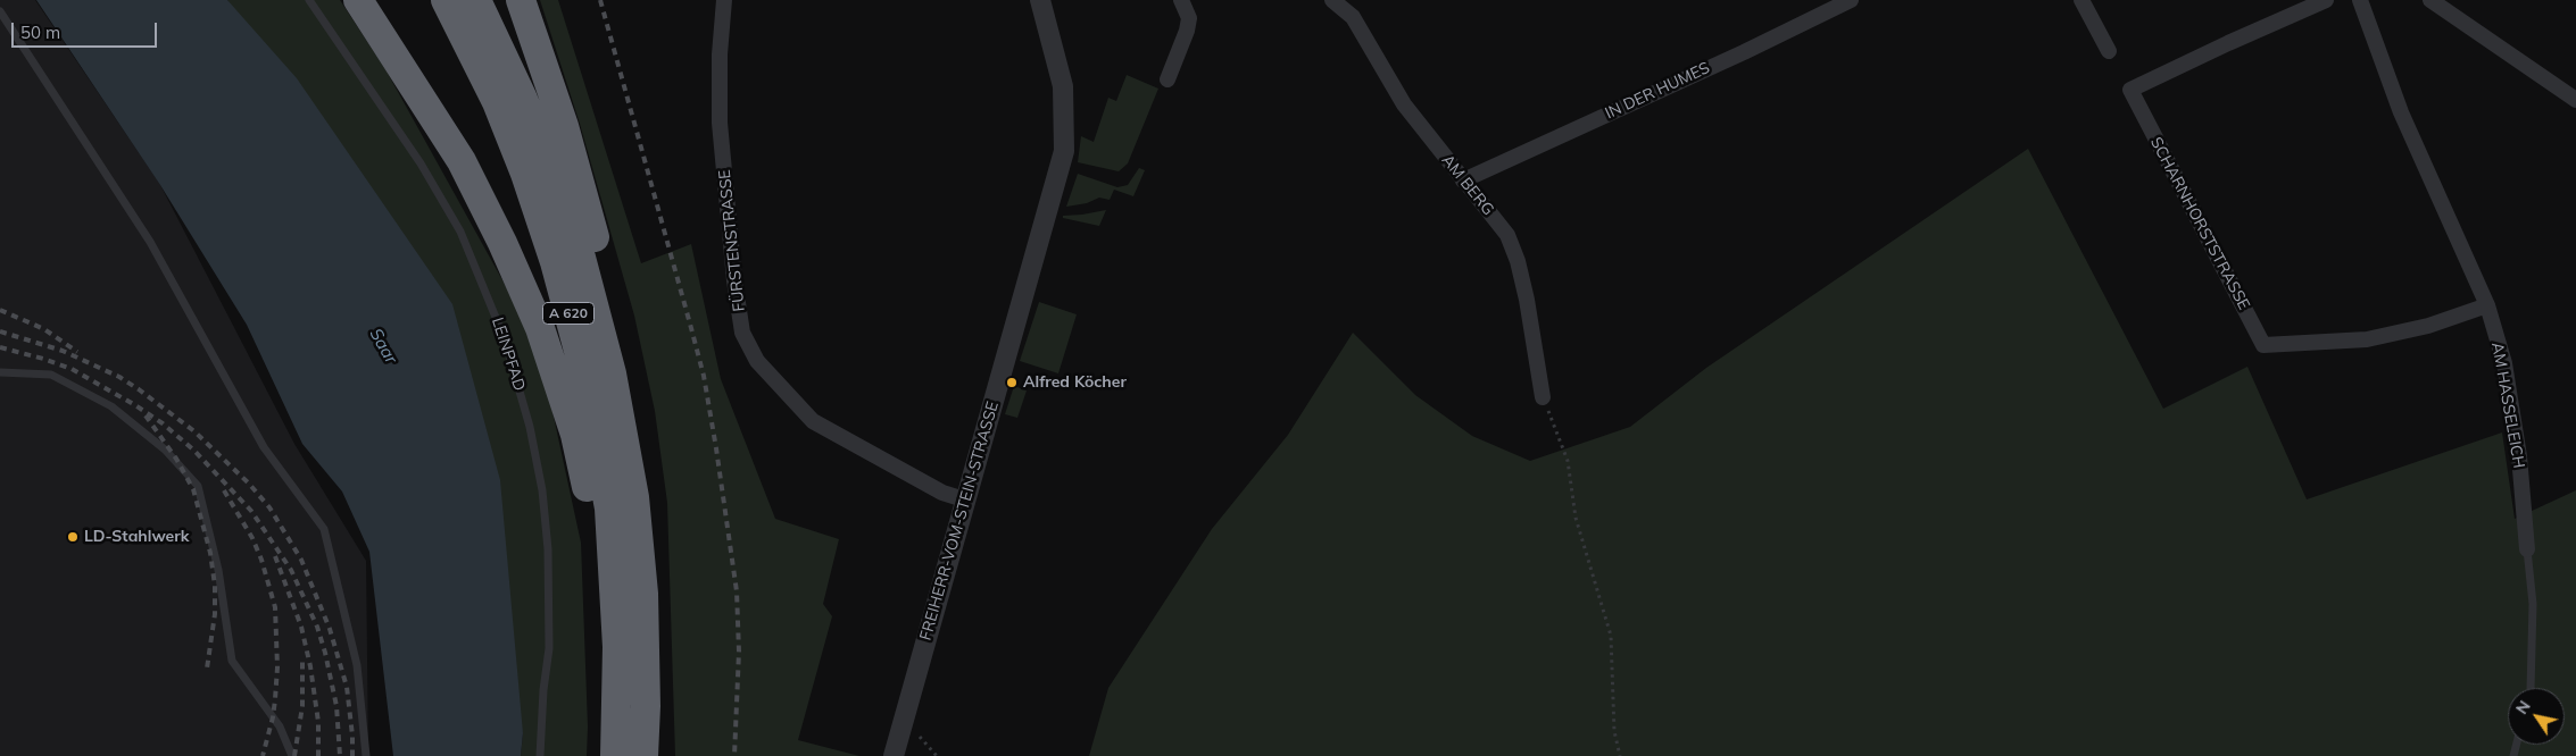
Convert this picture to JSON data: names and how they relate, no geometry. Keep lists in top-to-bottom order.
{
  "streets": {
    "highway": ["A 620"],
    "street": [
      "IN DER HUMES",
      "AM BERG",
      "SCHARNHORSTSTRASSE",
      "FÜRSTENSTRASSE",
      "AM HASSELEICH",
      "FREIHERR-VOM-STEIN-STRASSE"
    ],
    "lane": ["LEINPFAD"]
  },
  "crossings": [
    ["IN DER HUMES", "AM BERG"],
    ["SCHARNHORSTSTRASSE", "AM HASSELEICH"],
    ["FÜRSTENSTRASSE", "FREIHERR-VOM-STEIN-STRASSE"]
  ],
  "water": ["Saar"],
  "places": ["Alfred Köcher", "LD-Stahlwerk"],
  "scale_bar": "50 m",
  "north": "top left"
}
